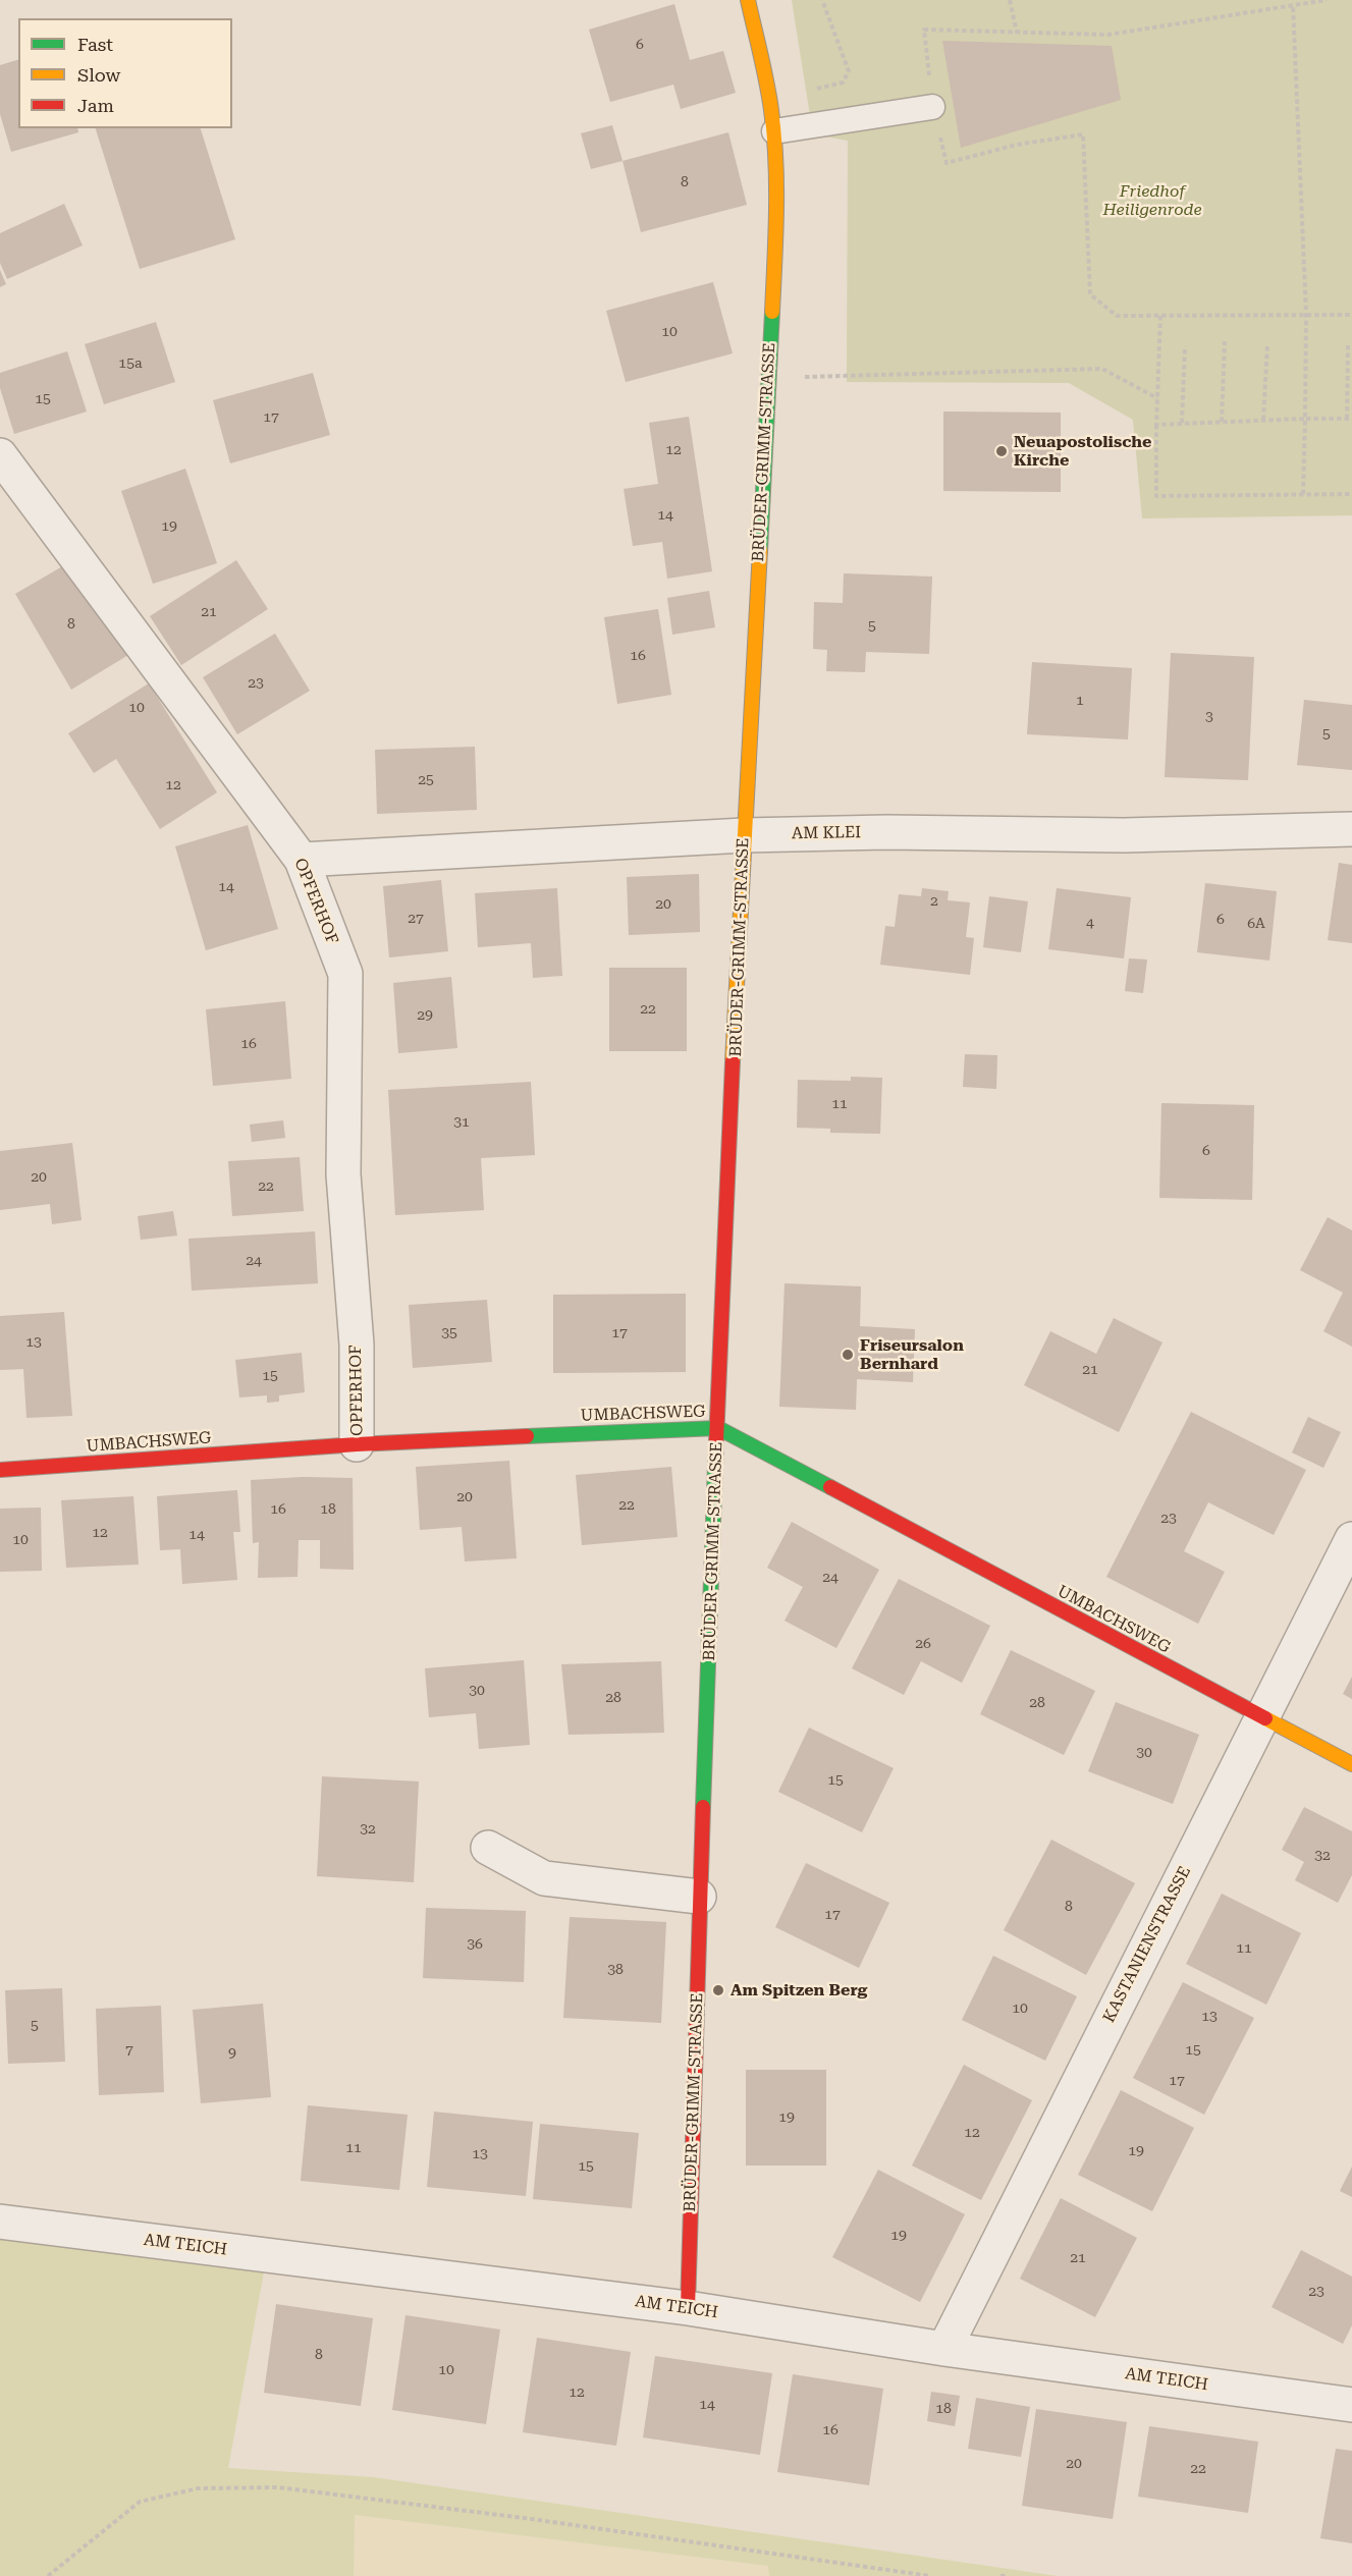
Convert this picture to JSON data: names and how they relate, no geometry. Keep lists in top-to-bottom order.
{
  "streets": {
    "street": [
      "BRÜDER-GRIMM-STRASSE",
      "AM KLEI",
      "OPFERHOF",
      "UMBACHSWEG",
      "KASTANIENSTRASSE",
      "AM TEICH"
    ]
  },
  "crossings": [
    ["BRÜDER-GRIMM-STRASSE", "AM KLEI"],
    ["BRÜDER-GRIMM-STRASSE", "UMBACHSWEG"],
    ["BRÜDER-GRIMM-STRASSE", "AM TEICH"],
    ["AM KLEI", "OPFERHOF"],
    ["OPFERHOF", "UMBACHSWEG"],
    ["UMBACHSWEG", "KASTANIENSTRASSE"],
    ["KASTANIENSTRASSE", "AM TEICH"]
  ],
  "parks": ["Friedhof Heiligenrode"],
  "places": ["Neuapostolische Kirche", "Friseursalon Bernhard", "Am Spitzen Berg"],
  "house_numbers": [
    "6",
    "8",
    "10",
    "15a",
    "15",
    "17",
    "12",
    "14",
    "19",
    "21",
    "8",
    "5",
    "16",
    "23",
    "1",
    "10",
    "3",
    "5",
    "25",
    "12",
    "14",
    "2",
    "20",
    "27",
    "6",
    "4",
    "6A",
    "22",
    "29",
    "16",
    "11",
    "31",
    "6",
    "20",
    "22",
    "24",
    "35",
    "17",
    "13",
    "21",
    "15",
    "20",
    "22",
    "16",
    "18",
    "23",
    "12",
    "14",
    "10",
    "24",
    "26",
    "30",
    "28",
    "28",
    "30",
    "15",
    "32",
    "32",
    "8",
    "17",
    "36",
    "11",
    "38",
    "10",
    "13",
    "5",
    "7",
    "15",
    "9",
    "17",
    "19",
    "12",
    "11",
    "19",
    "13",
    "15",
    "19",
    "21",
    "23",
    "8",
    "10",
    "12",
    "14",
    "18",
    "16",
    "20",
    "22"
  ],
  "legend": ["Fast", "Slow", "Jam"]
}
